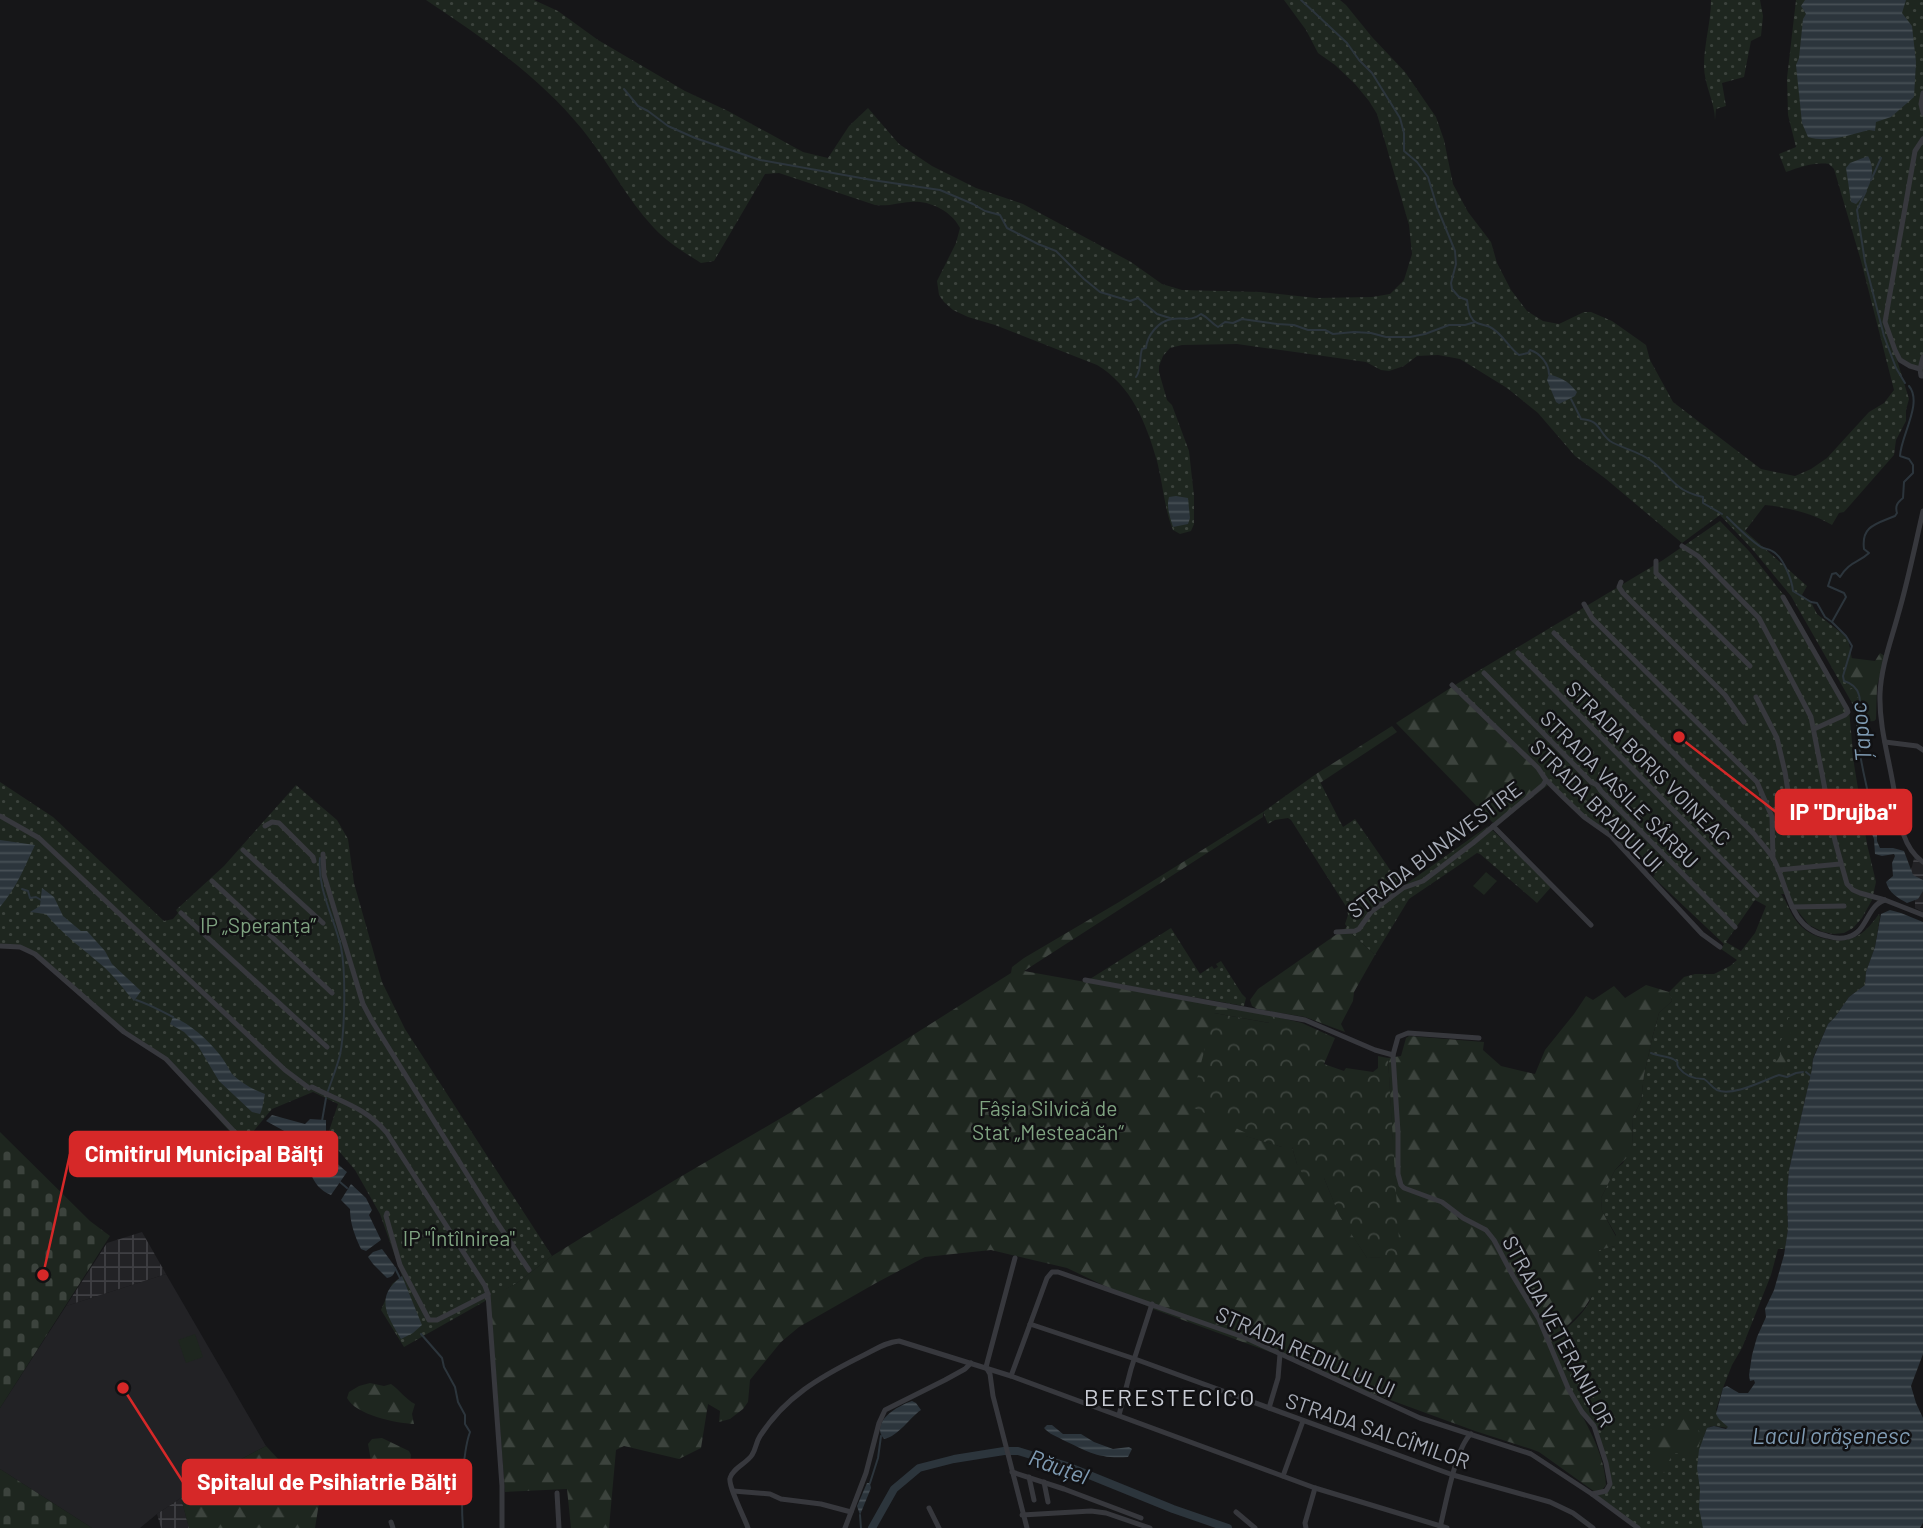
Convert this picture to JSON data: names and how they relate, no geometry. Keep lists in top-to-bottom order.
{
  "streets": {
    "street": [
      "STRADA BORIS VOINEAC",
      "STRADA VASILE SÂRBU",
      "STRADA BRADULUI",
      "STRADA BUNAVESTIRE",
      "STRADA VETERANILOR",
      "STRADA REDIULULUI",
      "STRADA SALCÎMILOR"
    ]
  },
  "crossings": [
    ["STRADA BRADULUI", "STRADA BUNAVESTIRE"],
    ["STRADA VETERANILOR", "STRADA REDIULULUI"],
    ["STRADA REDIULULUI", "STRADA SALCÎMILOR"]
  ],
  "districts": ["BERESTECICO"],
  "water": ["Țapoc", "Lacul orăşenesc", "Răuțel"],
  "parks": ["IP „Speranța”", "Fâșia Silvică de Stat „Mesteacăn“", "IP \"Întîlnirea\""],
  "places": ["IP \"Drujba\"", "Cimitirul Municipal Bălţi", "Spitalul de Psihiatrie Bălți"]
}
